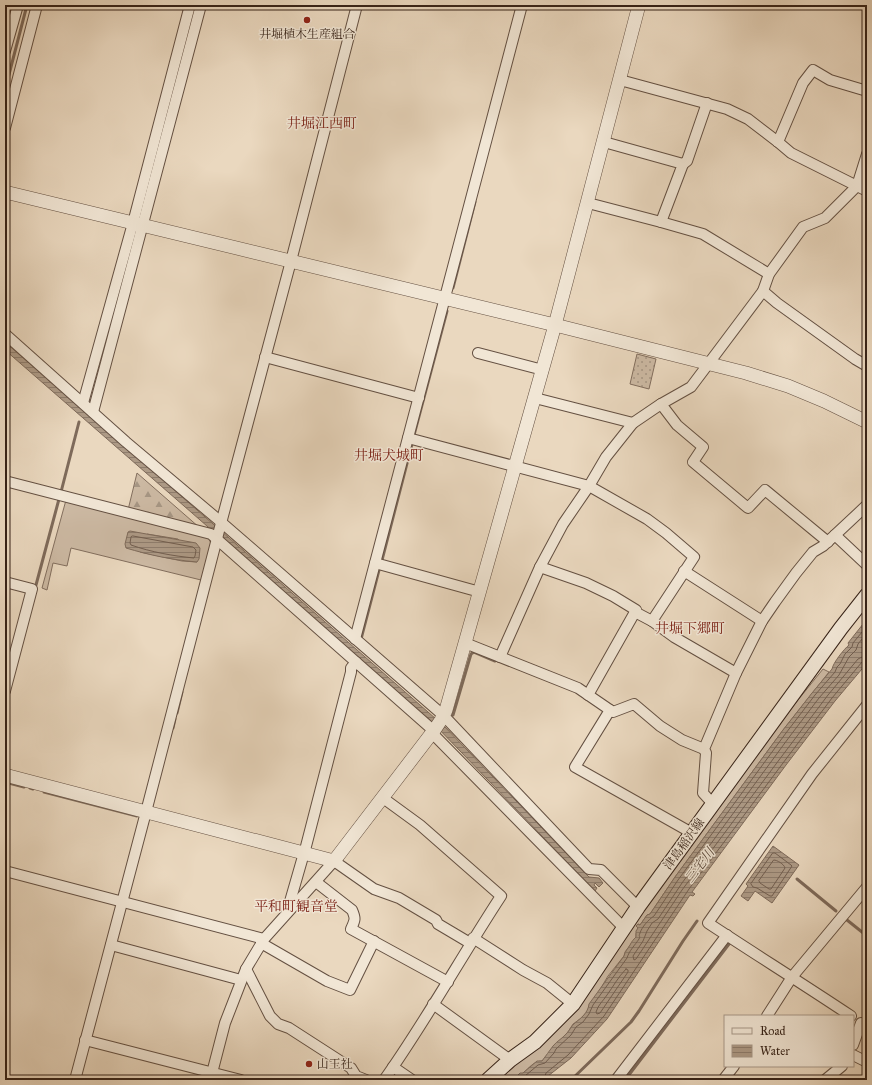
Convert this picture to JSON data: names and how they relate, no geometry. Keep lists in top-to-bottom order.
{
  "streets": {
    "main road": ["津島稲沢線"]
  },
  "districts": [
    "井堀江西町",
    "井堀犬城町",
    "井堀下郷町",
    "平和町観音堂"
  ],
  "water": ["三宅川"],
  "places": ["井堀植木生産組合", "山王社"],
  "legend": ["Road", "Water"]
}
